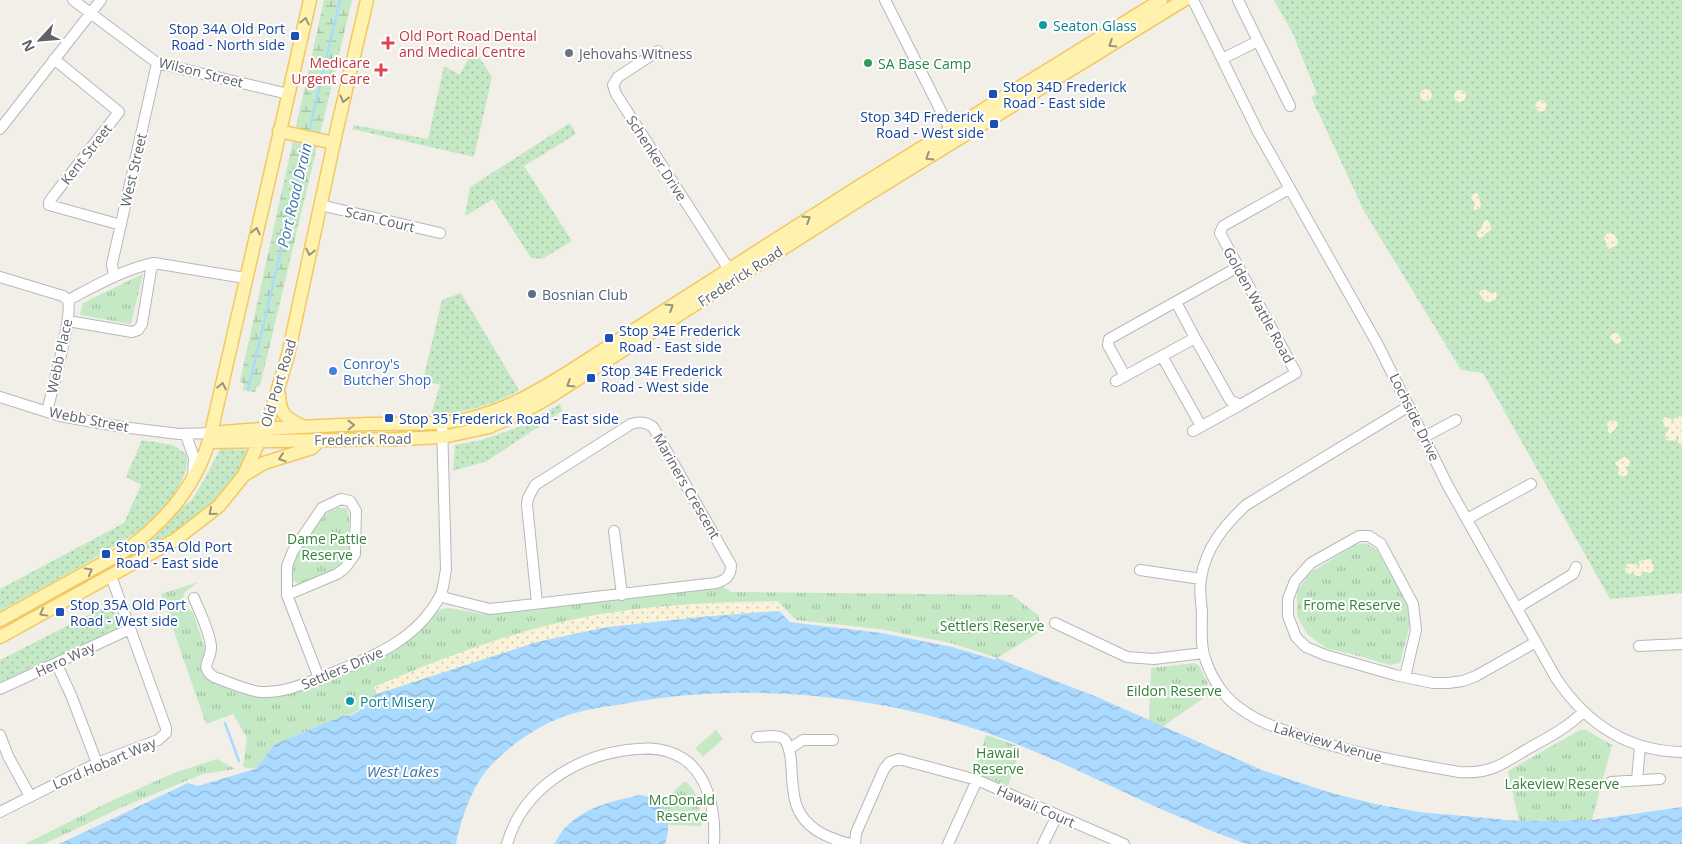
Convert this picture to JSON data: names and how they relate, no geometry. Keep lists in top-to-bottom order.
{
  "streets": {
    "main road": ["Frederick Road", "Old Port Road"],
    "street": [
      "Wilson Street",
      "Kent Street",
      "Schenker Drive",
      "West Street",
      "Scan Court",
      "Golden Wattle Road",
      "Webb Place",
      "Lochside Drive",
      "Webb Street",
      "Mariners Crescent",
      "Hero Way",
      "Settlers Drive",
      "Lakeview Avenue",
      "Lord Hobart Way",
      "Hawaii Court"
    ]
  },
  "crossings": [
    ["Wilson Street", "West Street"],
    ["Kent Street", "West Street"],
    ["Schenker Drive", "Frederick Road"],
    ["Scan Court", "Old Port Road"],
    ["Frederick Road", "Old Port Road"],
    ["Frederick Road", "Webb Street"],
    ["Frederick Road", "Settlers Drive"],
    ["Golden Wattle Road", "Lochside Drive"],
    ["Webb Place", "Webb Street"],
    ["Old Port Road", "Lord Hobart Way"],
    ["Lochside Drive", "Lakeview Avenue"],
    ["Mariners Crescent", "Settlers Drive"],
    ["Hero Way", "Lord Hobart Way"]
  ],
  "water": ["Port Road Drain", "West Lakes"],
  "parks": [
    "Dame Pattie Reserve",
    "Frome Reserve",
    "Settlers Reserve",
    "Eildon Reserve",
    "Hawaii Reserve",
    "Lakeview Reserve",
    "McDonald Reserve"
  ],
  "places": {
    "other": [
      "Seaton Glass",
      "Jehovahs Witness",
      "SA Base Camp",
      "Bosnian Club",
      "Conroy's Butcher Shop",
      "Port Misery"
    ],
    "transit": [
      "Stop 34A Old Port Road - North side",
      "Stop 34D Frederick Road - East side",
      "Stop 34D Frederick Road - West side",
      "Stop 34E Frederick Road - East side",
      "Stop 34E Frederick Road - West side",
      "Stop 35 Frederick Road - East side",
      "Stop 35A Old Port Road - East side",
      "Stop 35A Old Port Road - West side"
    ],
    "health": ["Old Port Road Dental and Medical Centre", "Medicare Urgent Care"]
  },
  "north": "bottom left"
}
